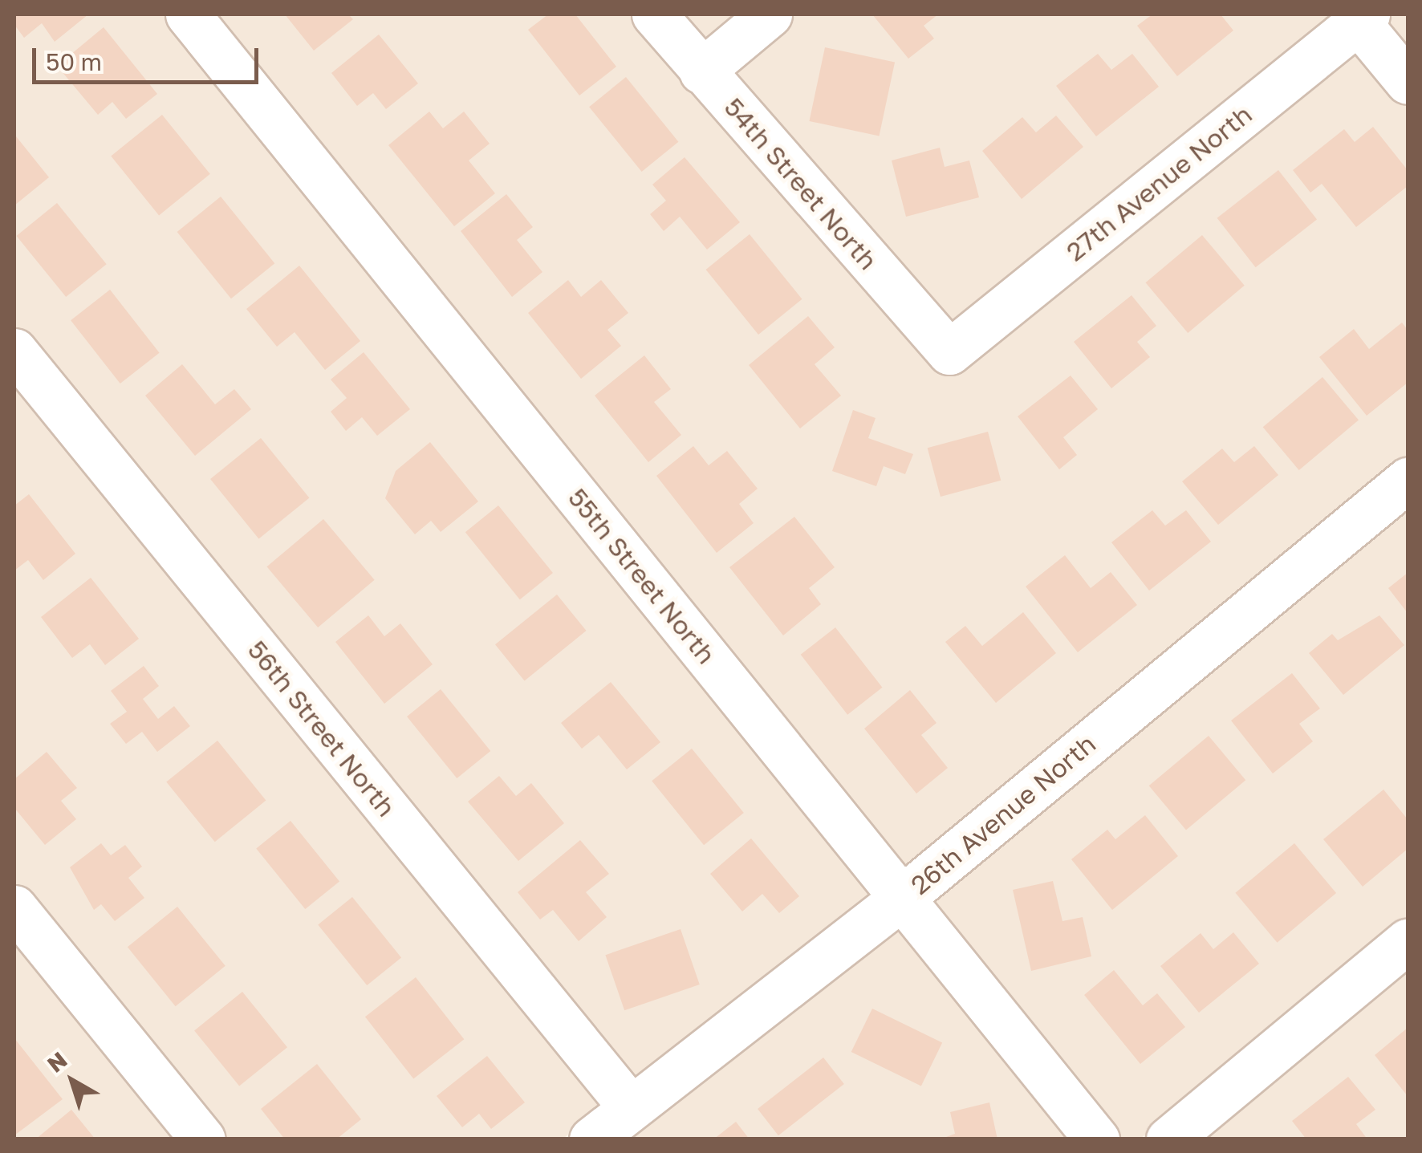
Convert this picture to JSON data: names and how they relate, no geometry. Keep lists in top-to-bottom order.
{
  "streets": {
    "street": [
      "27th Avenue North",
      "54th Street North",
      "55th Street North",
      "56th Street North",
      "26th Avenue North"
    ]
  },
  "crossings": [
    ["27th Avenue North", "54th Street North"],
    ["55th Street North", "26th Avenue North"],
    ["56th Street North", "26th Avenue North"]
  ],
  "scale_bar": "50 m",
  "north": "top left"
}
